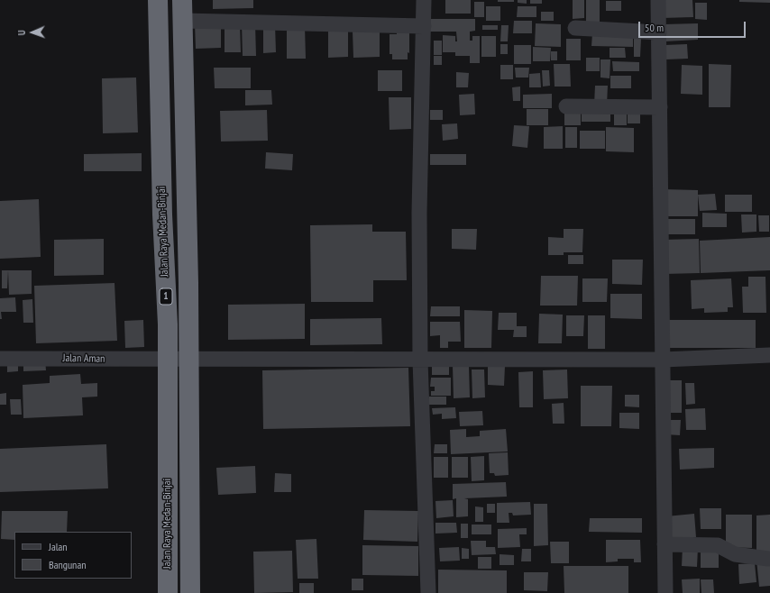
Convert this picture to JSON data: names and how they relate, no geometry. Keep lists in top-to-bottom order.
{
  "streets": {
    "highway": ["Jalan Raya Medan-Binjai", "1"],
    "street": ["Jalan Aman"]
  },
  "crossings": [
    ["Jalan Raya Medan-Binjai", "Jalan Aman"]
  ],
  "legend": ["Jalan", "Bangunan"],
  "scale_bar": "50 m",
  "north": "left"
}
